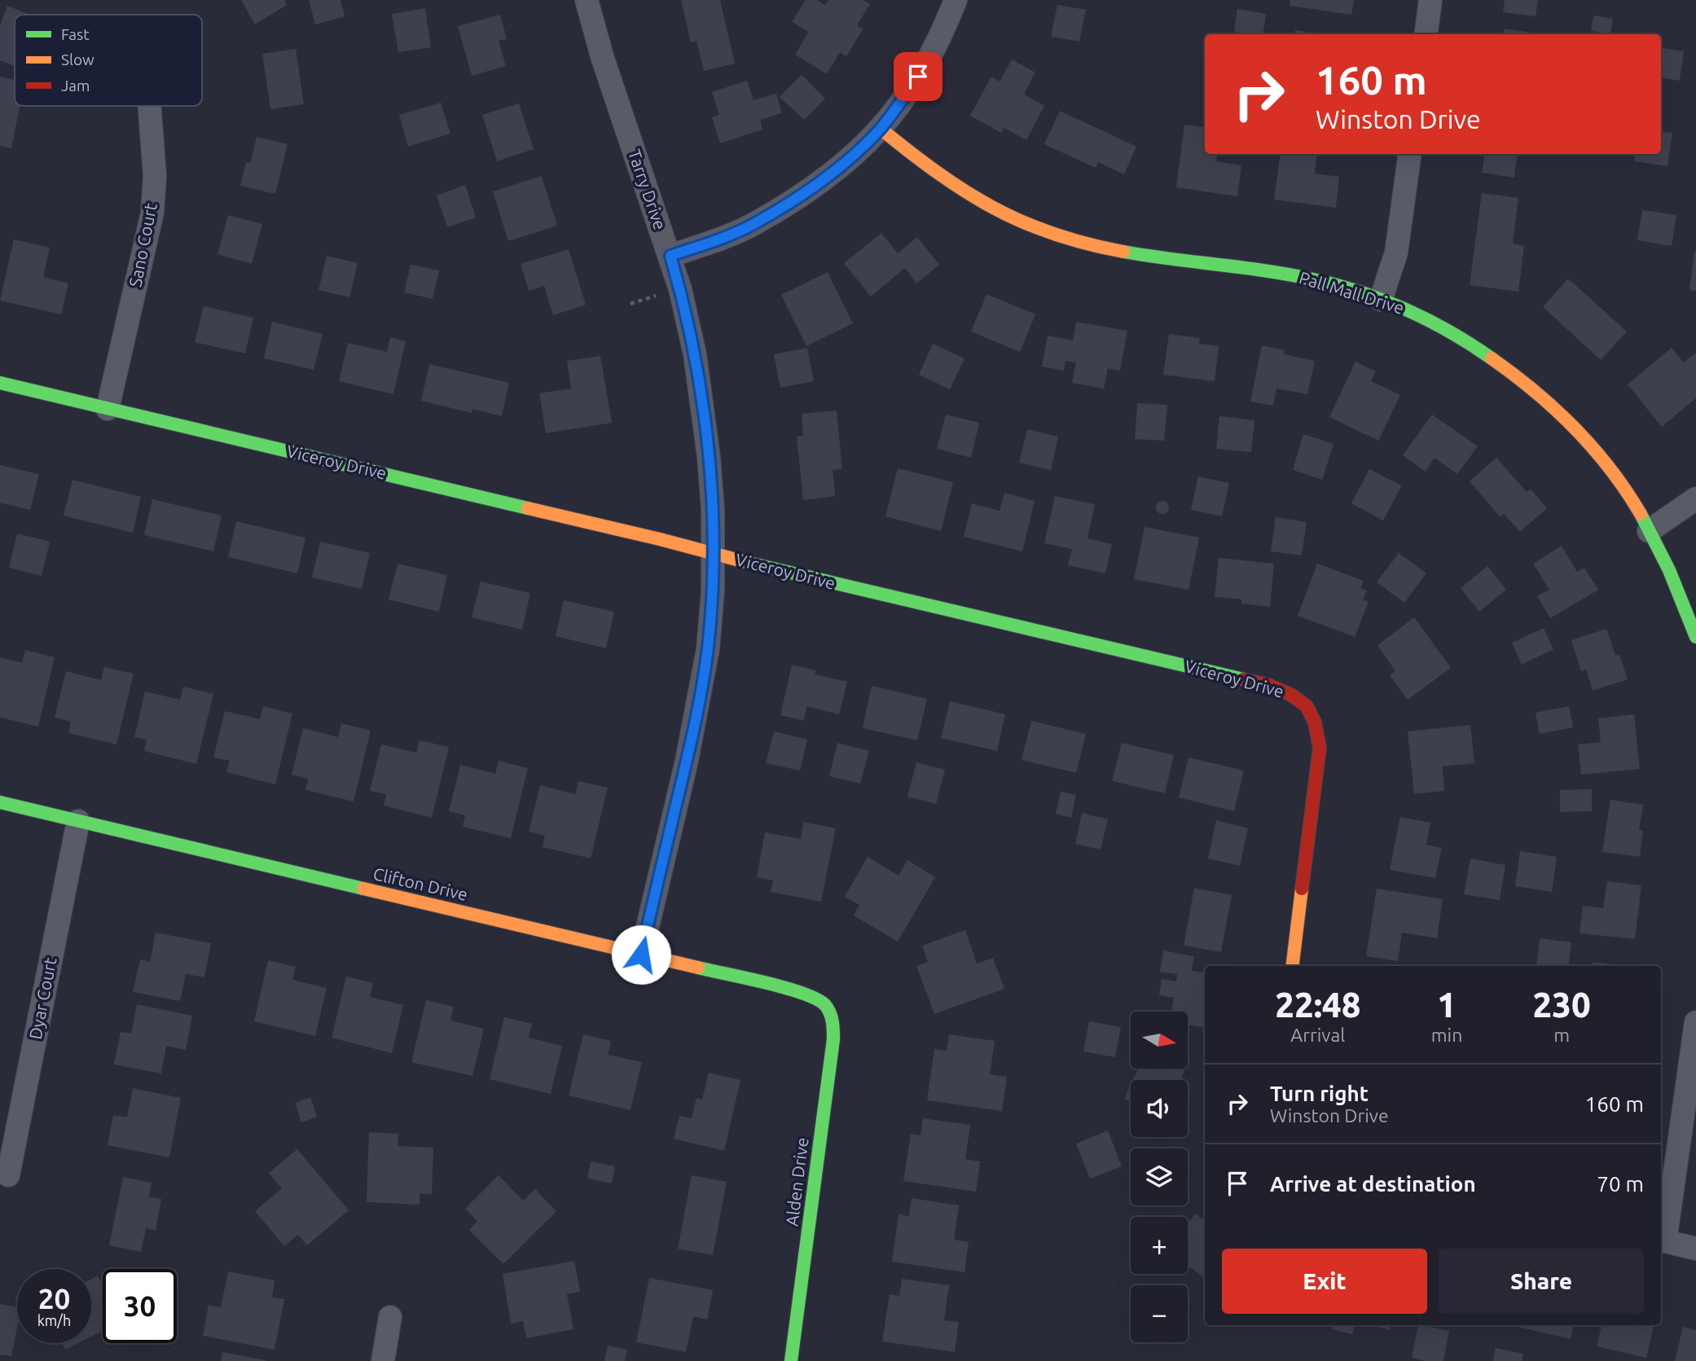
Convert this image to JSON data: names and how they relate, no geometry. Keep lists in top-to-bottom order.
{
  "streets": {
    "street": [
      "Tarry Drive",
      "Sano Court",
      "Pall Mall Drive",
      "Viceroy Drive",
      "Clifton Drive",
      "Dyar Court",
      "Alden Drive"
    ]
  },
  "crossings": [
    ["Tarry Drive", "Viceroy Drive"],
    ["Tarry Drive", "Clifton Drive"],
    ["Sano Court", "Viceroy Drive"],
    ["Clifton Drive", "Dyar Court"],
    ["Clifton Drive", "Alden Drive"]
  ],
  "legend": ["Fast", "Slow", "Jam"],
  "north": "right",
  "page": {
    "turn": ["160 m", "Winston Drive"],
    "eta": [
      "22:48",
      "Arrival",
      "1",
      "min",
      "230",
      "m"
    ],
    "map_buttons": ["+", "−"],
    "list": [
      {
        "name": "Turn right",
        "note": "Winston Drive",
        "value": "160 m"
      },
      {
        "name": "Arrive at destination",
        "value": "70 m"
      }
    ],
    "buttons": ["Exit", "Share"],
    "speed": "20 km/h",
    "limit": "30"
  }
}
